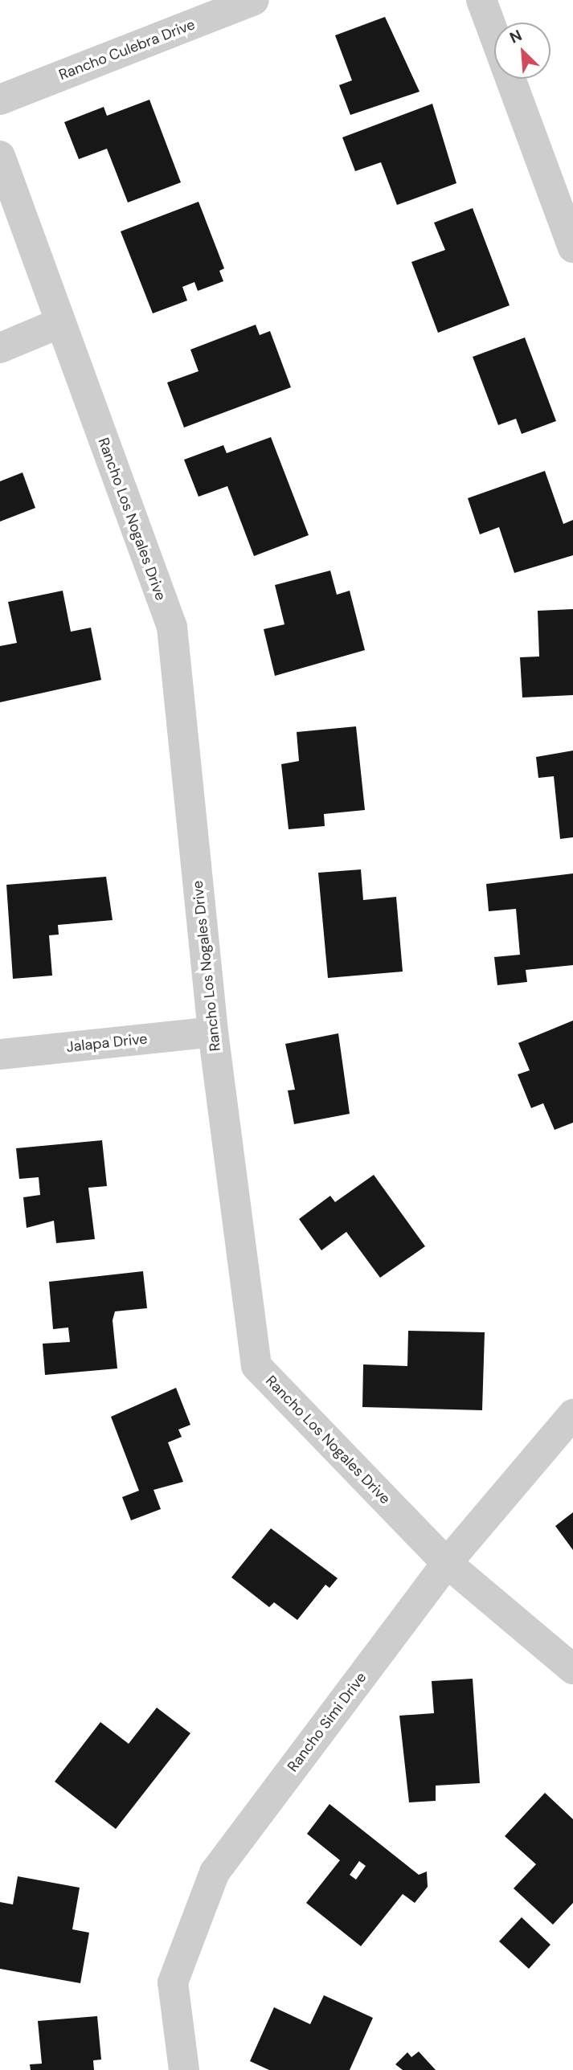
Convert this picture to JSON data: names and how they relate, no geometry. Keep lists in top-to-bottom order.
{
  "streets": {
    "street": [
      "Rancho Culebra Drive",
      "Rancho Los Nogales Drive",
      "Jalapa Drive",
      "Rancho Simi Drive"
    ]
  },
  "crossings": [
    ["Rancho Los Nogales Drive", "Jalapa Drive"],
    ["Rancho Los Nogales Drive", "Rancho Simi Drive"]
  ],
  "north": "top left"
}
